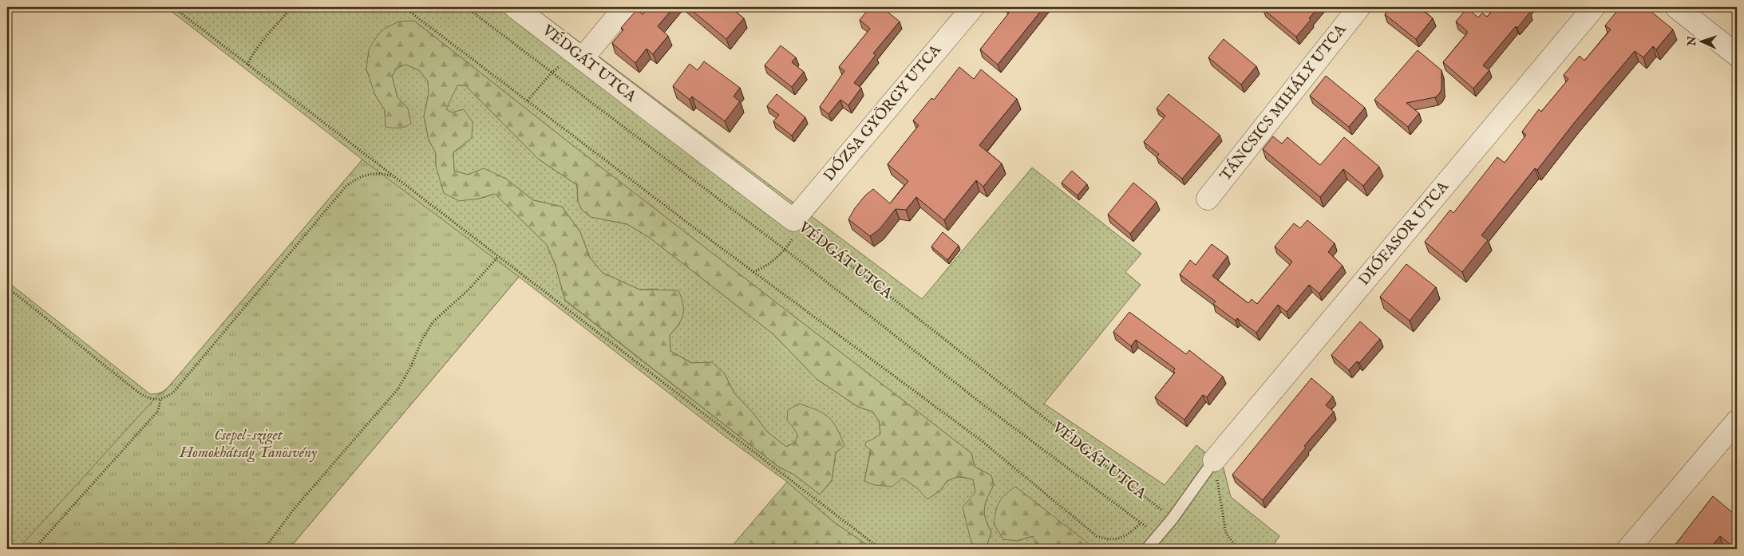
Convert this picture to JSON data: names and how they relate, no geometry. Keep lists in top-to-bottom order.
{
  "streets": {
    "street": [
      "VÉDGÁT UTCA",
      "TÁNCSICS MIHÁLY UTCA",
      "DÓZSA GYÖRGY UTCA",
      "DIÓFASOR UTCA"
    ]
  },
  "crossings": [
    ["VÉDGÁT UTCA", "DÓZSA GYÖRGY UTCA"]
  ],
  "parks": ["Csepel-sziget Homokhátság Tanösvény"],
  "north": "left"
}
